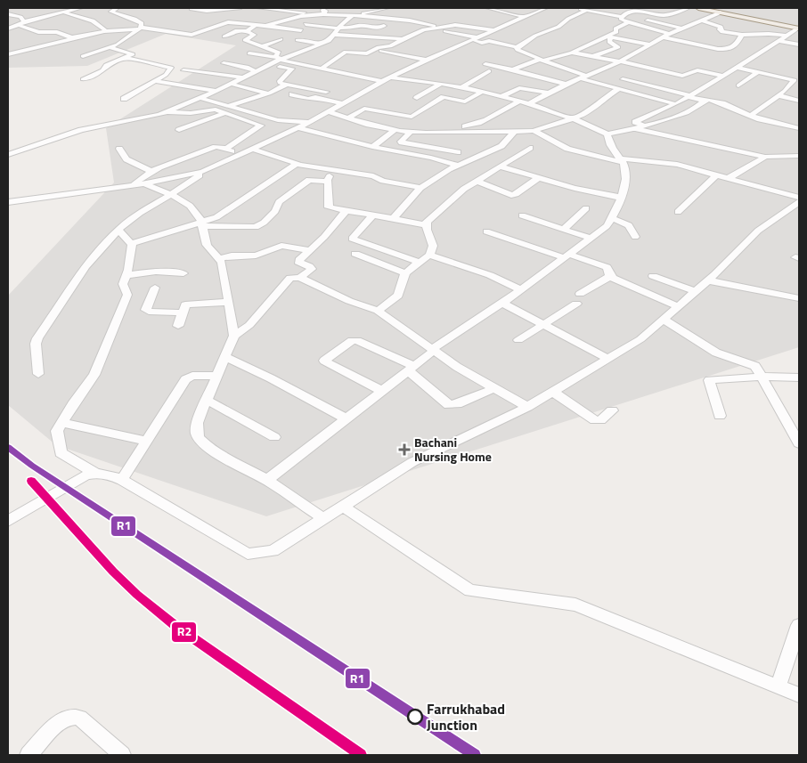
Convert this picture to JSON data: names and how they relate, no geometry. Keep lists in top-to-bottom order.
{
  "places": {
    "health": ["Bachani Nursing Home"],
    "other": ["Farrukhabad Junction"]
  },
  "lines": ["transit line R1", "transit line R2"]
}
